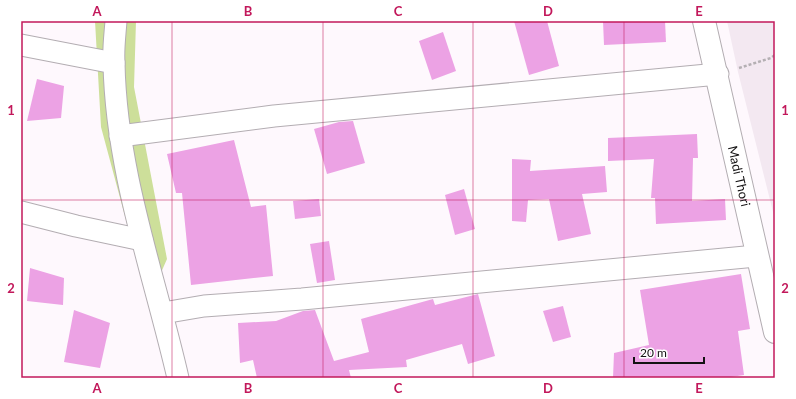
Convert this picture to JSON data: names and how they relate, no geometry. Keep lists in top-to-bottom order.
{
  "streets": {
    "main road": ["Madi Thori"]
  },
  "scale_bar": "20 m",
  "grid": {
    "columns": [
      "A",
      "B",
      "C",
      "D",
      "E"
    ],
    "rows": ["1", "2"]
  }
}
